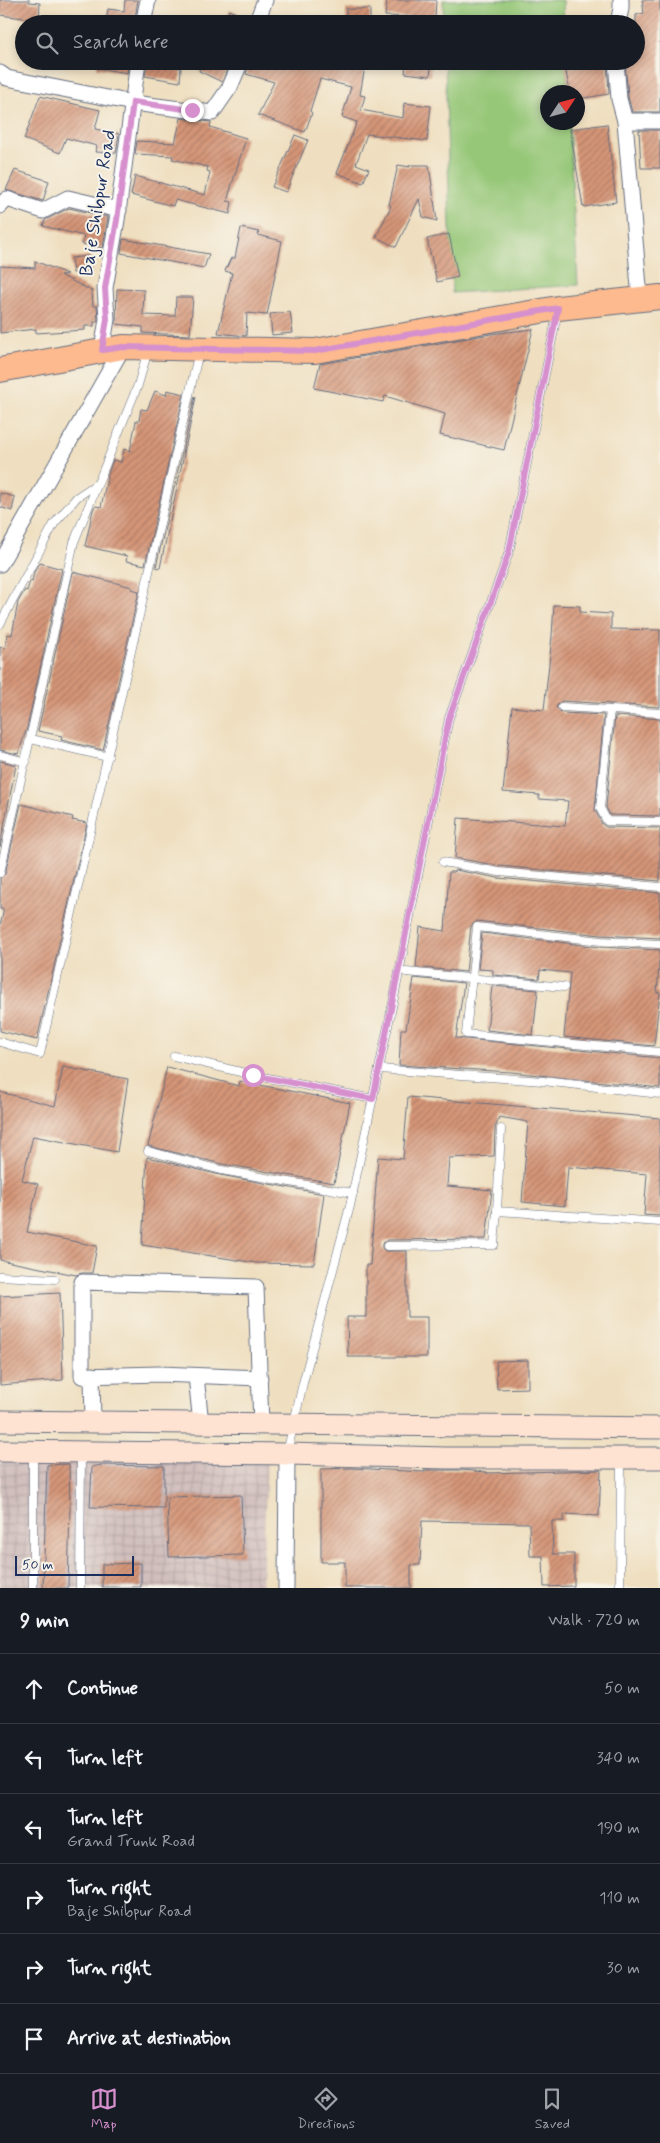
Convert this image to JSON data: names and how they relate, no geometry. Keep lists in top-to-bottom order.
{
  "streets": {
    "street": ["Baje Shibpur Road"]
  },
  "scale_bar": "50 m",
  "north": "top right",
  "page": {
    "search": "Search here",
    "scale": "50 m",
    "heading": ["9 min", "Walk · 720 m"],
    "list": [
      ["Continue", "50 m"],
      ["Turn left", "340 m"],
      ["Turn left", "Grand Trunk Road", "190 m"],
      ["Turn right", "Baje Shibpur Road", "110 m"],
      ["Turn right", "30 m"],
      "Arrive at destination"
    ],
    "nav": ["Map", "Directions", "Saved"]
  }
}
